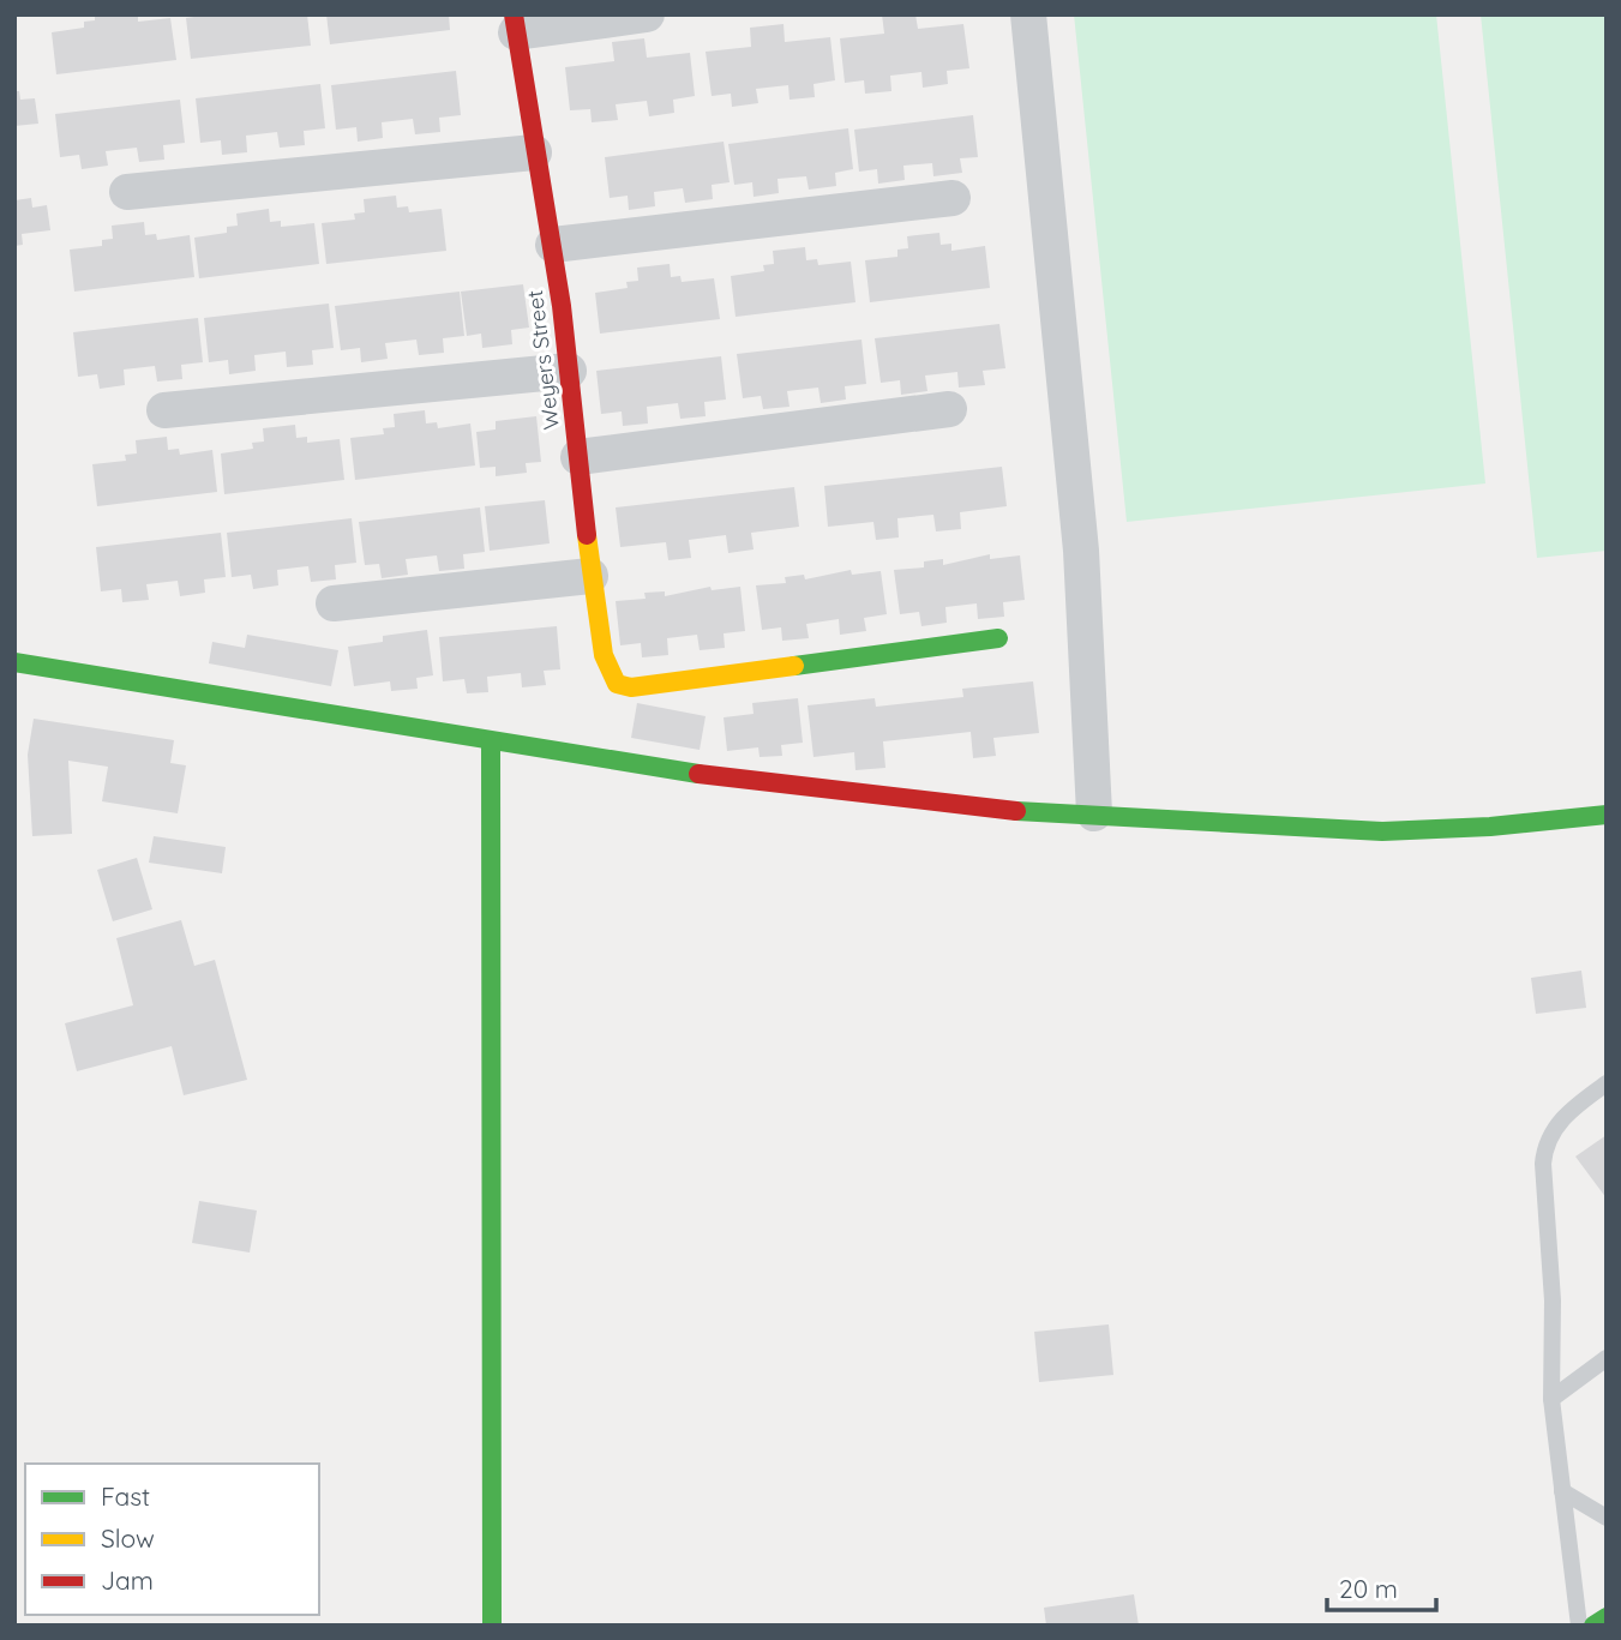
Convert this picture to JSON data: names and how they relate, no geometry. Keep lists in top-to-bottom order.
{
  "streets": {
    "main road": ["Weyers Street"]
  },
  "legend": ["Fast", "Slow", "Jam"],
  "scale_bar": "20 m"
}
